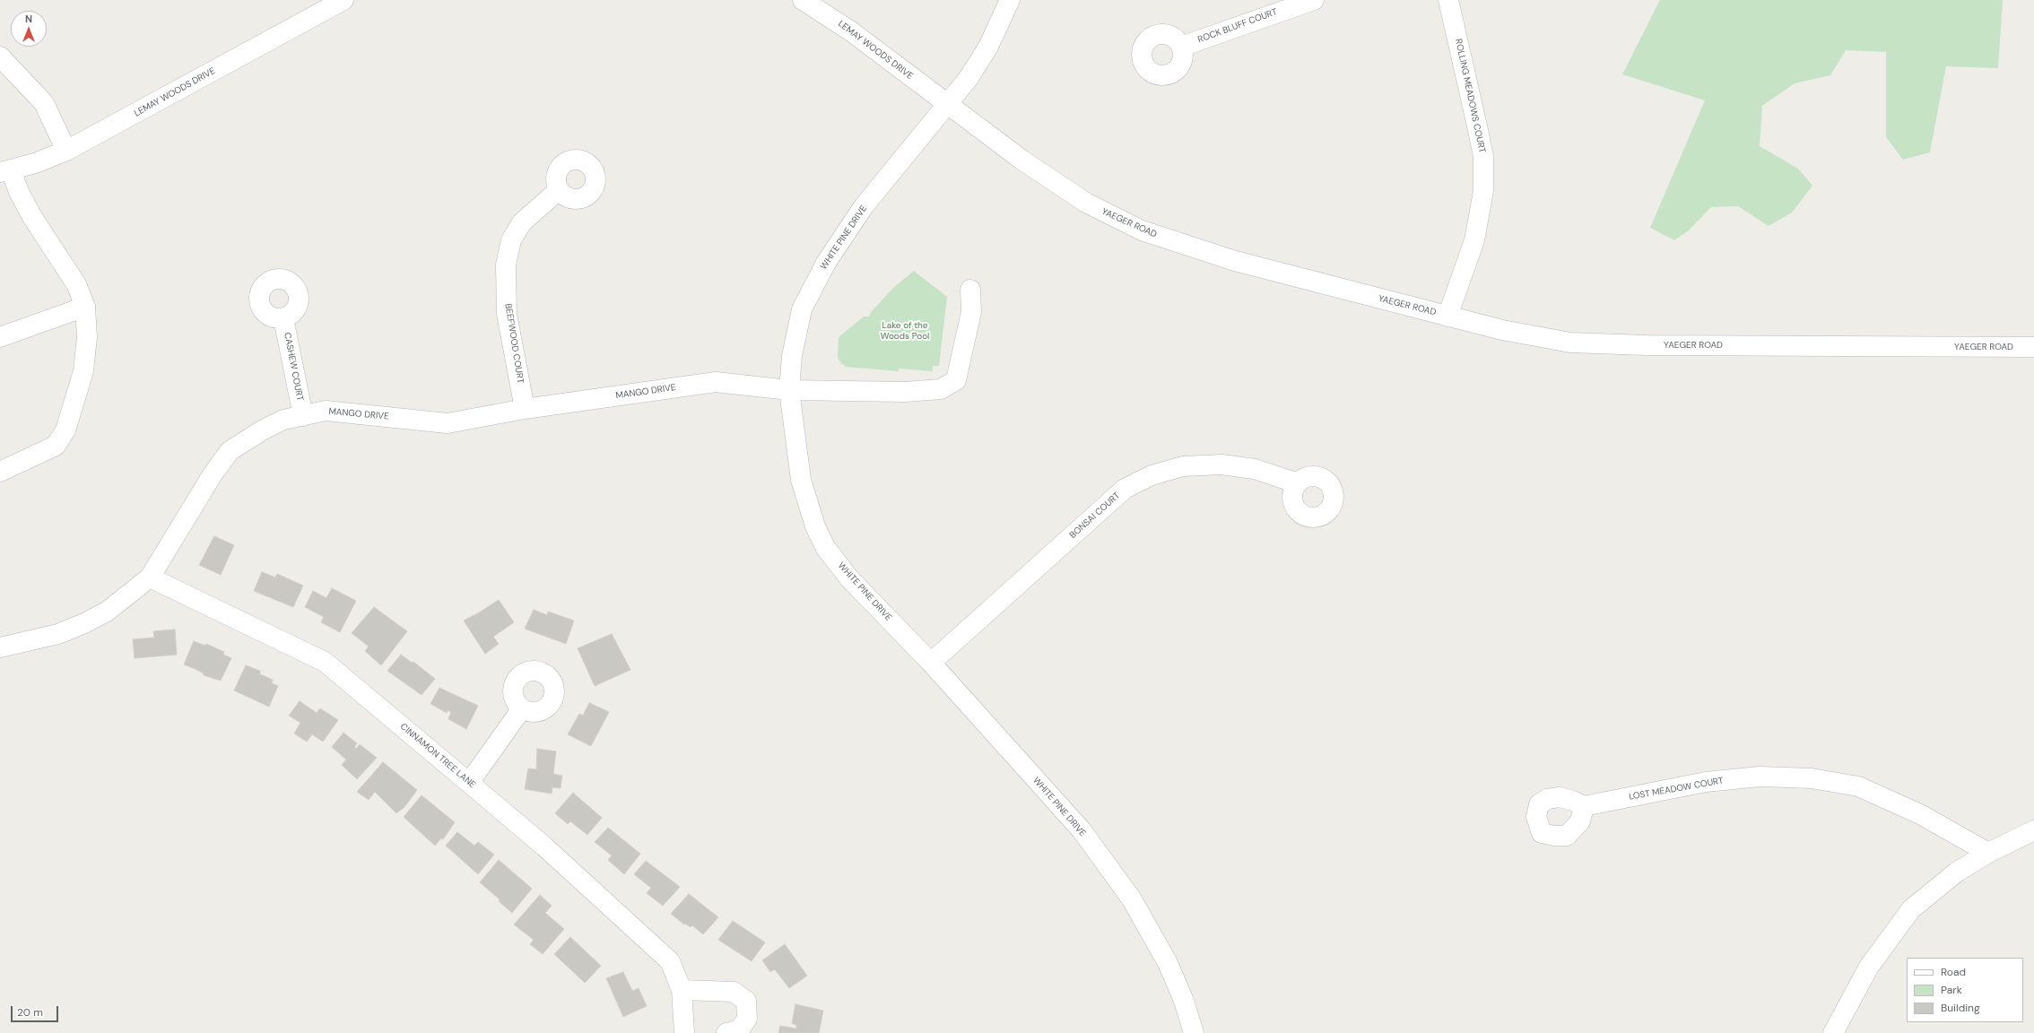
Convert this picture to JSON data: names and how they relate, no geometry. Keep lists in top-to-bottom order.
{
  "streets": {
    "street": [
      "ROCK BLUFF COURT",
      "LEMAY WOODS DRIVE",
      "ROLLING MEADOWS COURT",
      "YAEGER ROAD",
      "WHITE PINE DRIVE",
      "BEEFWOOD COURT",
      "CASHEW COURT",
      "MANGO DRIVE",
      "BONSAI COURT",
      "CINNAMON TREE LANE",
      "LOST MEADOW COURT"
    ]
  },
  "crossings": [
    ["LEMAY WOODS DRIVE", "YAEGER ROAD"],
    ["LEMAY WOODS DRIVE", "WHITE PINE DRIVE"],
    ["ROLLING MEADOWS COURT", "YAEGER ROAD"],
    ["YAEGER ROAD", "WHITE PINE DRIVE"],
    ["WHITE PINE DRIVE", "MANGO DRIVE"],
    ["WHITE PINE DRIVE", "BONSAI COURT"],
    ["BEEFWOOD COURT", "MANGO DRIVE"],
    ["CASHEW COURT", "MANGO DRIVE"],
    ["MANGO DRIVE", "CINNAMON TREE LANE"]
  ],
  "parks": ["Lake of the Woods Pool"],
  "legend": ["Road", "Park", "Building"],
  "scale_bar": "20 m",
  "north": "top"
}
